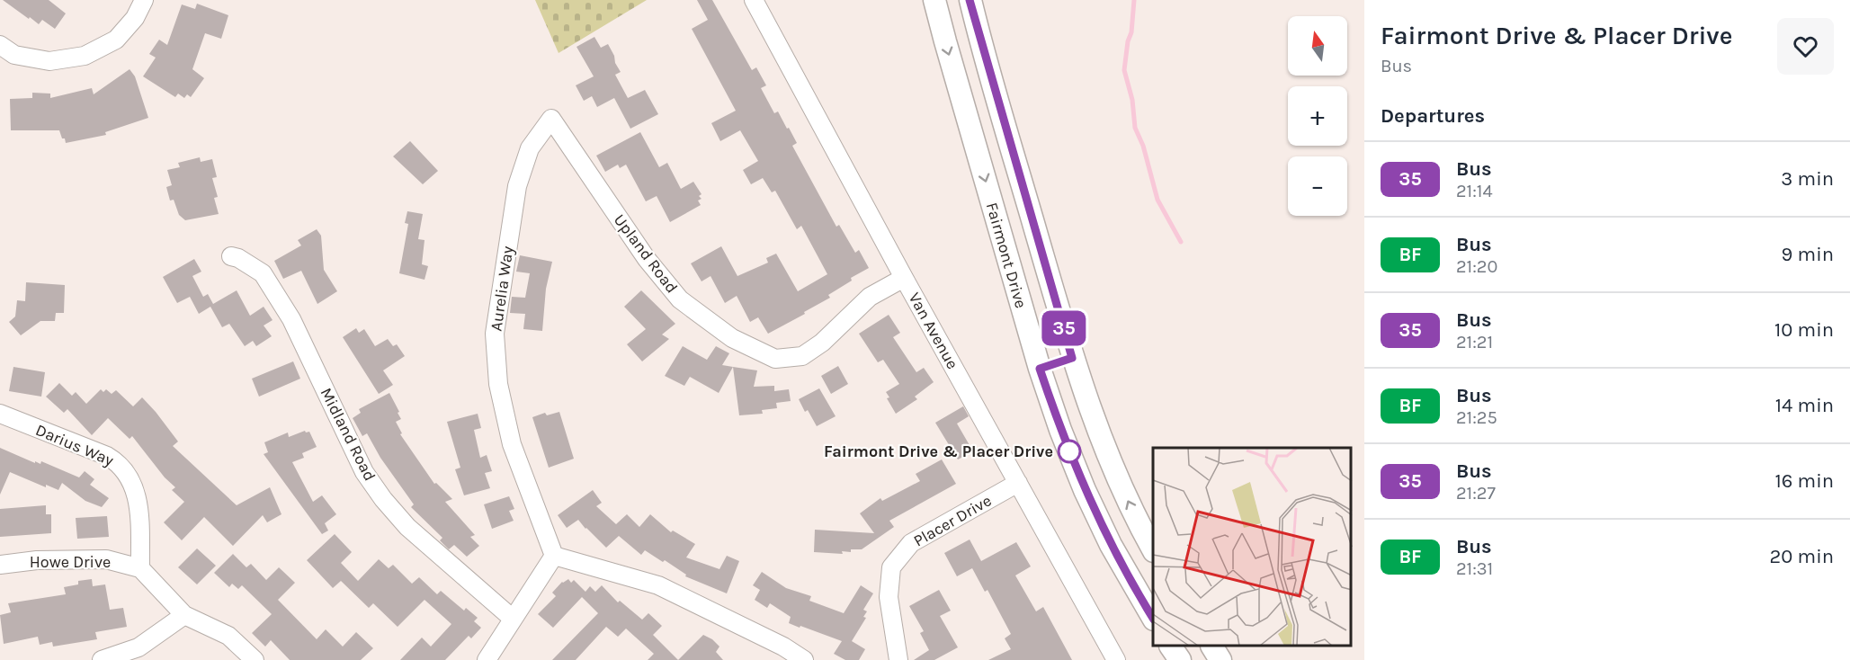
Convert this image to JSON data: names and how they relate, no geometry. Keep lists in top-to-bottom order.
{
  "streets": {
    "main road": ["Fairmont Drive"],
    "street": [
      "Upland Road",
      "Aurelia Way",
      "Van Avenue",
      "Midland Road",
      "Darius Way",
      "Placer Drive",
      "Howe Drive"
    ]
  },
  "crossings": [
    ["Upland Road", "Aurelia Way"],
    ["Upland Road", "Van Avenue"],
    ["Van Avenue", "Placer Drive"],
    ["Darius Way", "Howe Drive"]
  ],
  "places": ["Fairmont Drive & Placer Drive"],
  "lines": ["bus line 35"],
  "north": "top",
  "page": {
    "on_map": "35",
    "heading": [
      ["Fairmont Drive & Placer Drive", "Bus"],
      "Departures"
    ],
    "map_buttons": ["+", "−"],
    "list": [
      {
        "mark": "35",
        "name": "Bus",
        "note": "21:14",
        "value": "3 min"
      },
      {
        "mark": "BF",
        "name": "Bus",
        "note": "21:20",
        "value": "9 min"
      },
      {
        "mark": "35",
        "name": "Bus",
        "note": "21:21",
        "value": "10 min"
      },
      {
        "mark": "BF",
        "name": "Bus",
        "note": "21:25",
        "value": "14 min"
      },
      {
        "mark": "35",
        "name": "Bus",
        "note": "21:27",
        "value": "16 min"
      },
      {
        "mark": "BF",
        "name": "Bus",
        "note": "21:31",
        "value": "20 min"
      }
    ]
  }
}
